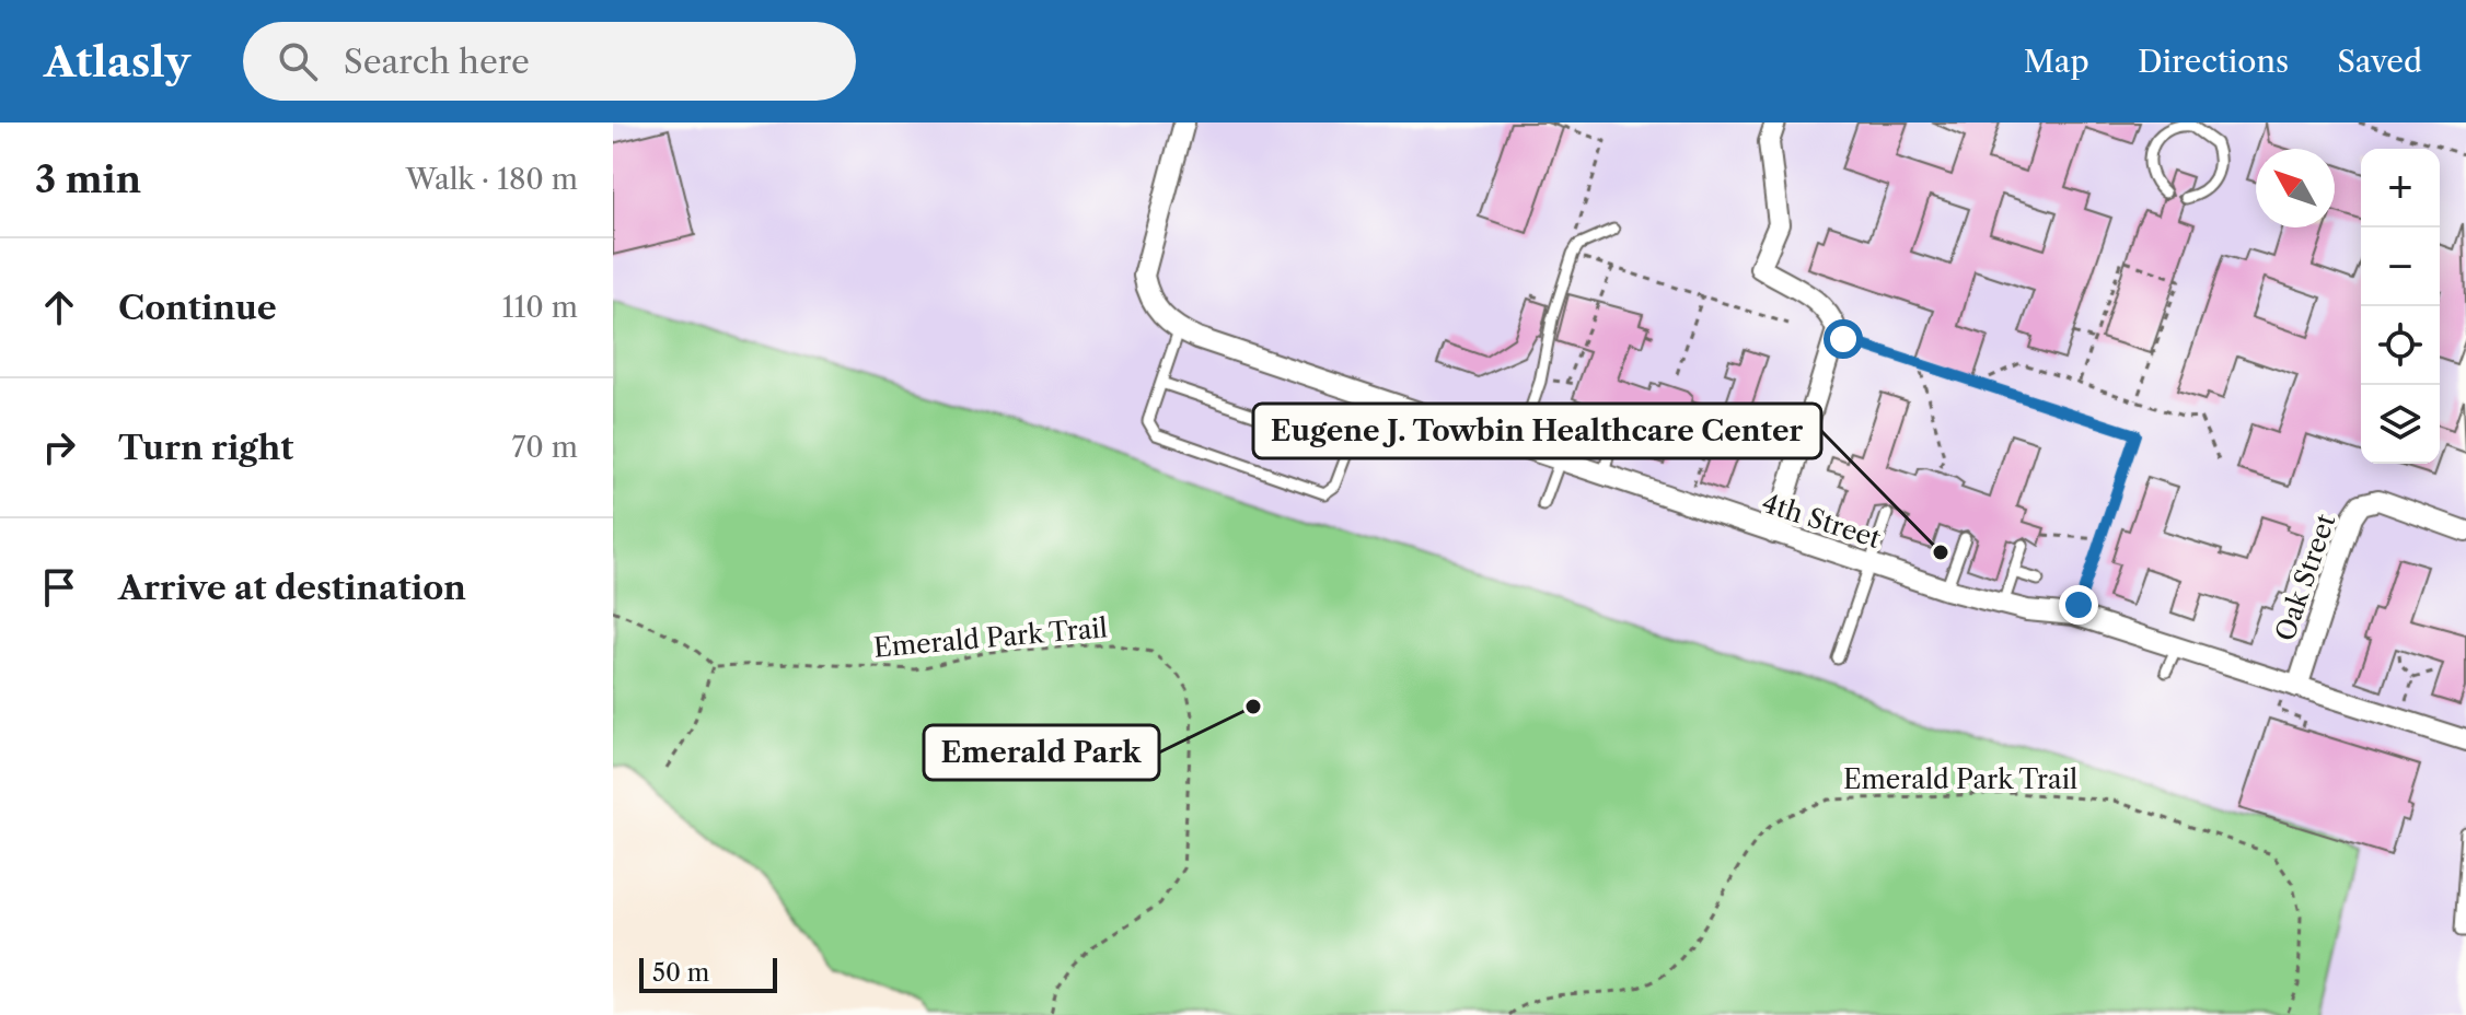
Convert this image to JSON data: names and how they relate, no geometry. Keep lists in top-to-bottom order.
{
  "streets": {
    "street": ["4th Street", "Oak Street"],
    "path": ["Emerald Park Trail"]
  },
  "crossings": [
    ["4th Street", "Oak Street"]
  ],
  "places": ["Eugene J. Towbin Healthcare Center", "Emerald Park"],
  "scale_bar": "50 m",
  "north": "top left",
  "page": {
    "header": "Atlasly",
    "search": "Search here",
    "nav": ["Map", "Directions", "Saved"],
    "heading": ["3 min", "Walk · 180 m"],
    "map_buttons": ["+", "−"],
    "list": [
      ["Continue", "110 m"],
      ["Turn right", "70 m"],
      "Arrive at destination"
    ],
    "scale": "50 m"
  }
}
